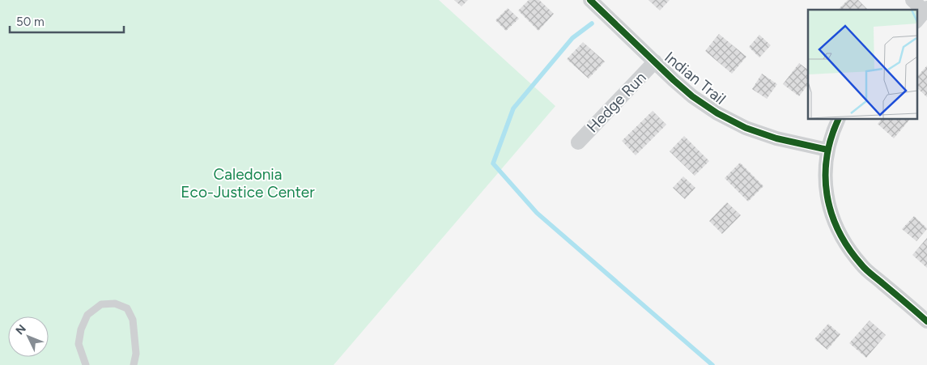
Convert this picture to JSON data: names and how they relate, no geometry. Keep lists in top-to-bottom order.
{
  "streets": {
    "street": ["Indian Trail", "Hedge Run"]
  },
  "crossings": [
    ["Indian Trail", "Hedge Run"]
  ],
  "parks": ["Caledonia Eco-Justice Center"],
  "scale_bar": "50 m",
  "north": "top left"
}
